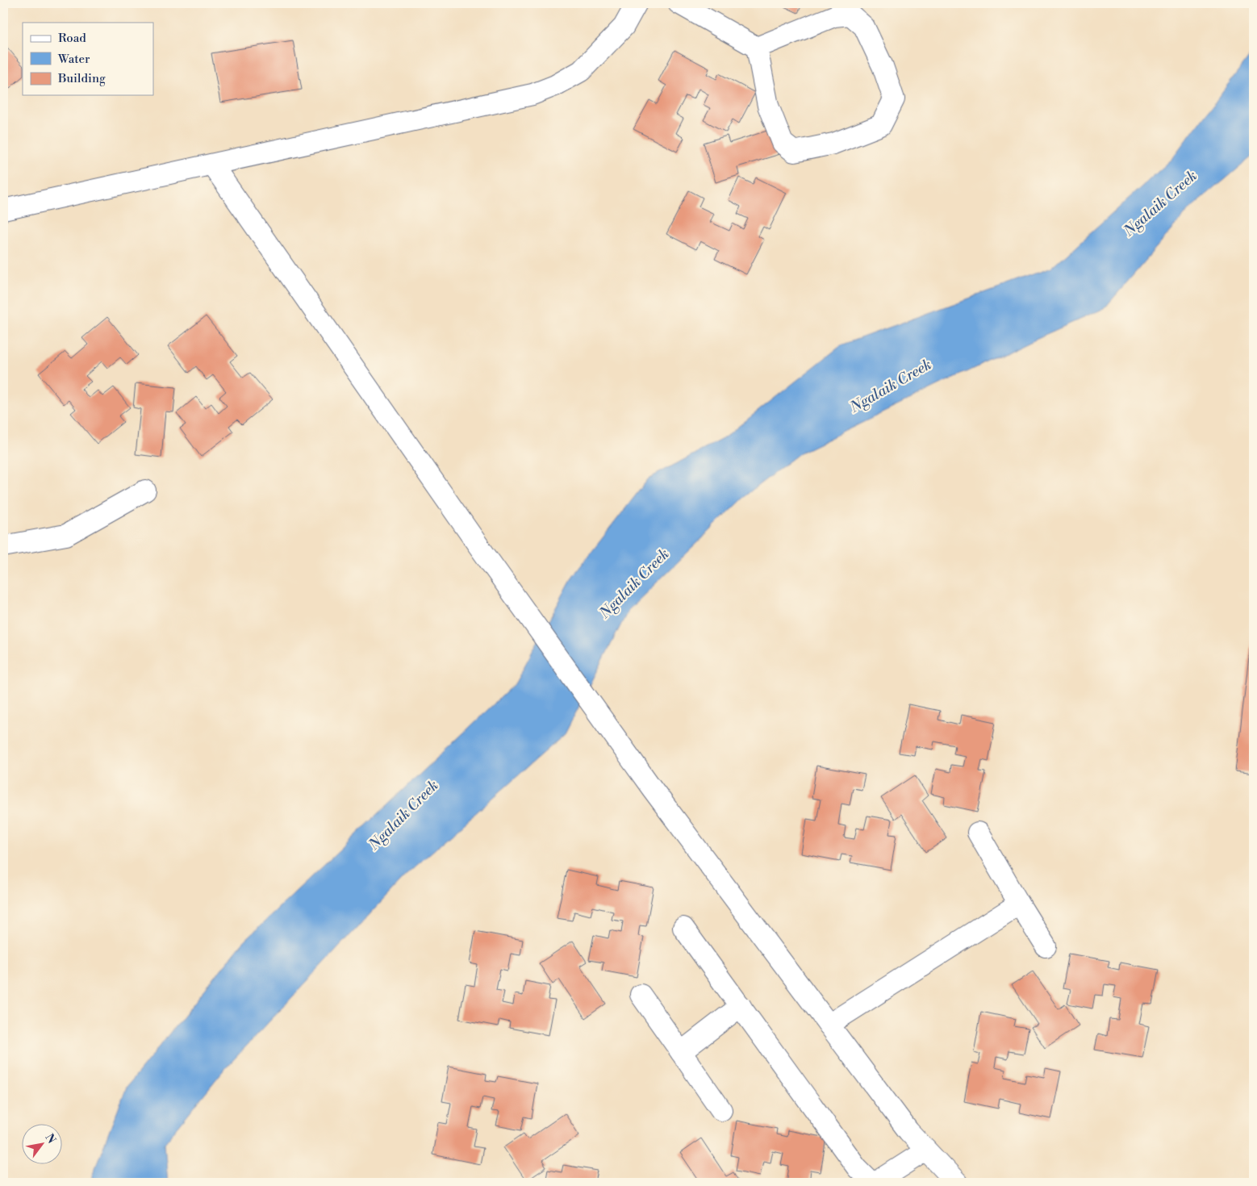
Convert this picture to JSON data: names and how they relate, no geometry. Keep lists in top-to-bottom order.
{
  "water": ["Ngalaik Creek"],
  "legend": ["Road", "Water", "Building"],
  "north": "top right"
}
